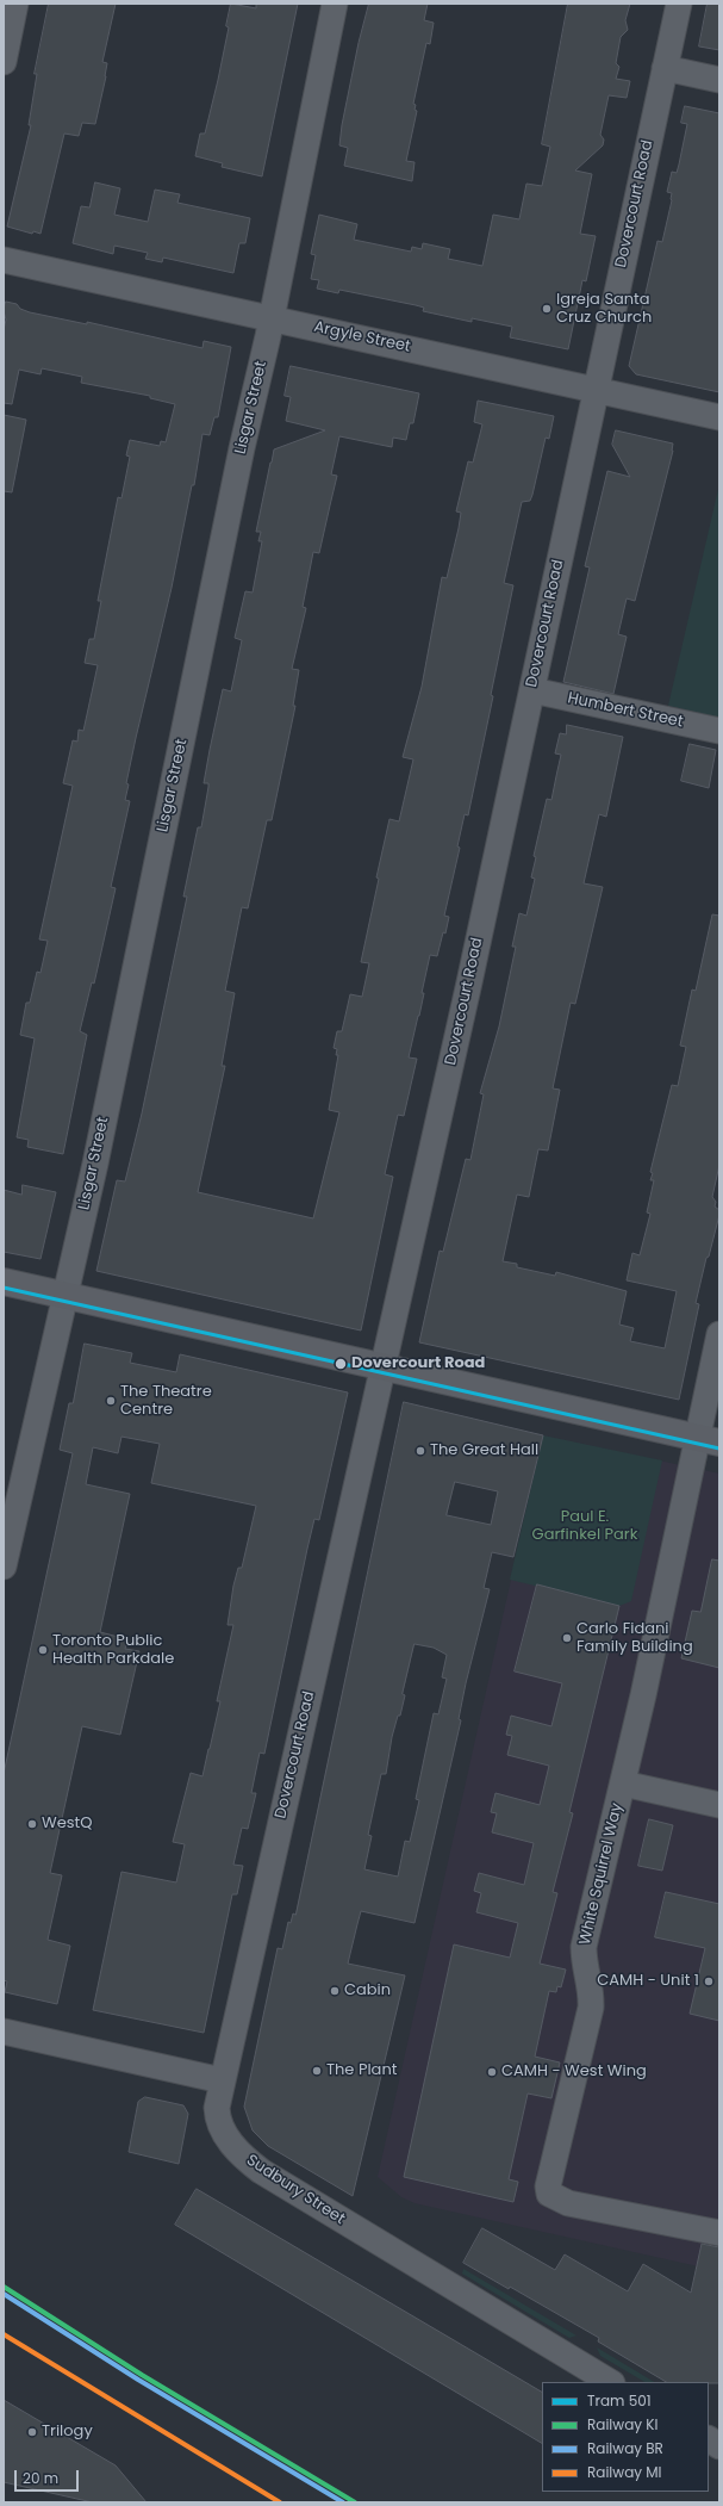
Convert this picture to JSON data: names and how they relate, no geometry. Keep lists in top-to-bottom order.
{
  "streets": {
    "street": [
      "Dovercourt Road",
      "Argyle Street",
      "Lisgar Street",
      "Humbert Street",
      "White Squirrel Way",
      "Sudbury Street"
    ]
  },
  "crossings": [
    ["Dovercourt Road", "Argyle Street"],
    ["Dovercourt Road", "Humbert Street"],
    ["Dovercourt Road", "Sudbury Street"],
    ["Argyle Street", "Lisgar Street"]
  ],
  "parks": ["Paul E. Garfinkel Park"],
  "places": [
    "Igreja Santa Cruz Church",
    "Dovercourt Road",
    "The Theatre Centre",
    "The Great Hall",
    "Carlo Fidani Family Building",
    "Toronto Public Health Parkdale",
    "WestQ",
    "CAMH - Unit 1",
    "Cabin",
    "The Plant",
    "CAMH - West Wing",
    "Trilogy"
  ],
  "lines": [
    "tram line 501",
    "rail line KI",
    "rail line BR",
    "rail line MI"
  ],
  "legend": [
    "Tram 501",
    "Railway KI",
    "Railway BR",
    "Railway MI"
  ],
  "scale_bar": "20 m"
}
